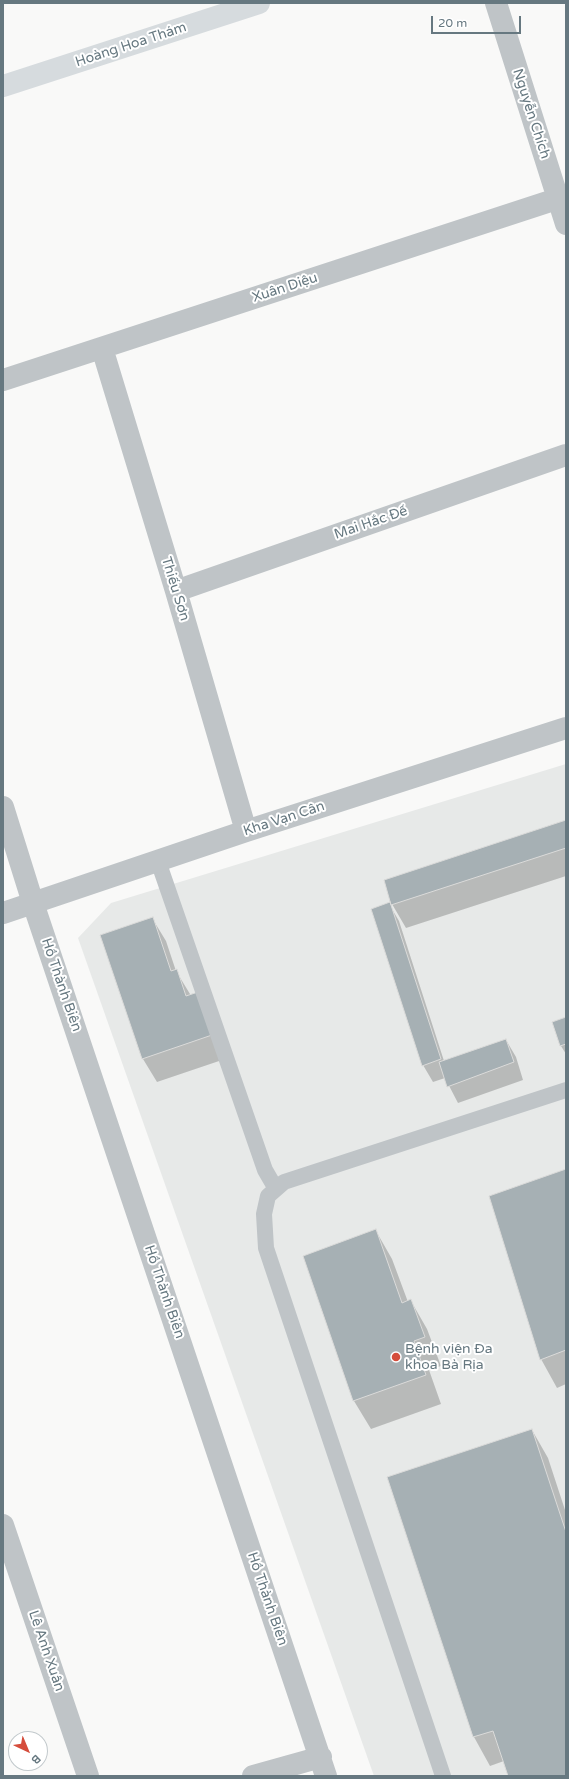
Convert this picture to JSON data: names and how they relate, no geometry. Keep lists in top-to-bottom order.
{
  "streets": {
    "street": [
      "Hoàng Hoa Thám",
      "Nguyễn Chích",
      "Xuân Diệu",
      "Mai Hắc Đế",
      "Thiếu Sơn",
      "Kha Vạn Cân",
      "Hồ Thành Biên",
      "Lê Anh Xuân"
    ]
  },
  "crossings": [
    ["Nguyễn Chích", "Xuân Diệu"],
    ["Xuân Diệu", "Thiếu Sơn"],
    ["Mai Hắc Đế", "Thiếu Sơn"],
    ["Thiếu Sơn", "Kha Vạn Cân"],
    ["Kha Vạn Cân", "Hồ Thành Biên"]
  ],
  "places": ["Bệnh viện Đa khoa Bà Rịa"],
  "scale_bar": "20 m",
  "north": "bottom right"
}
